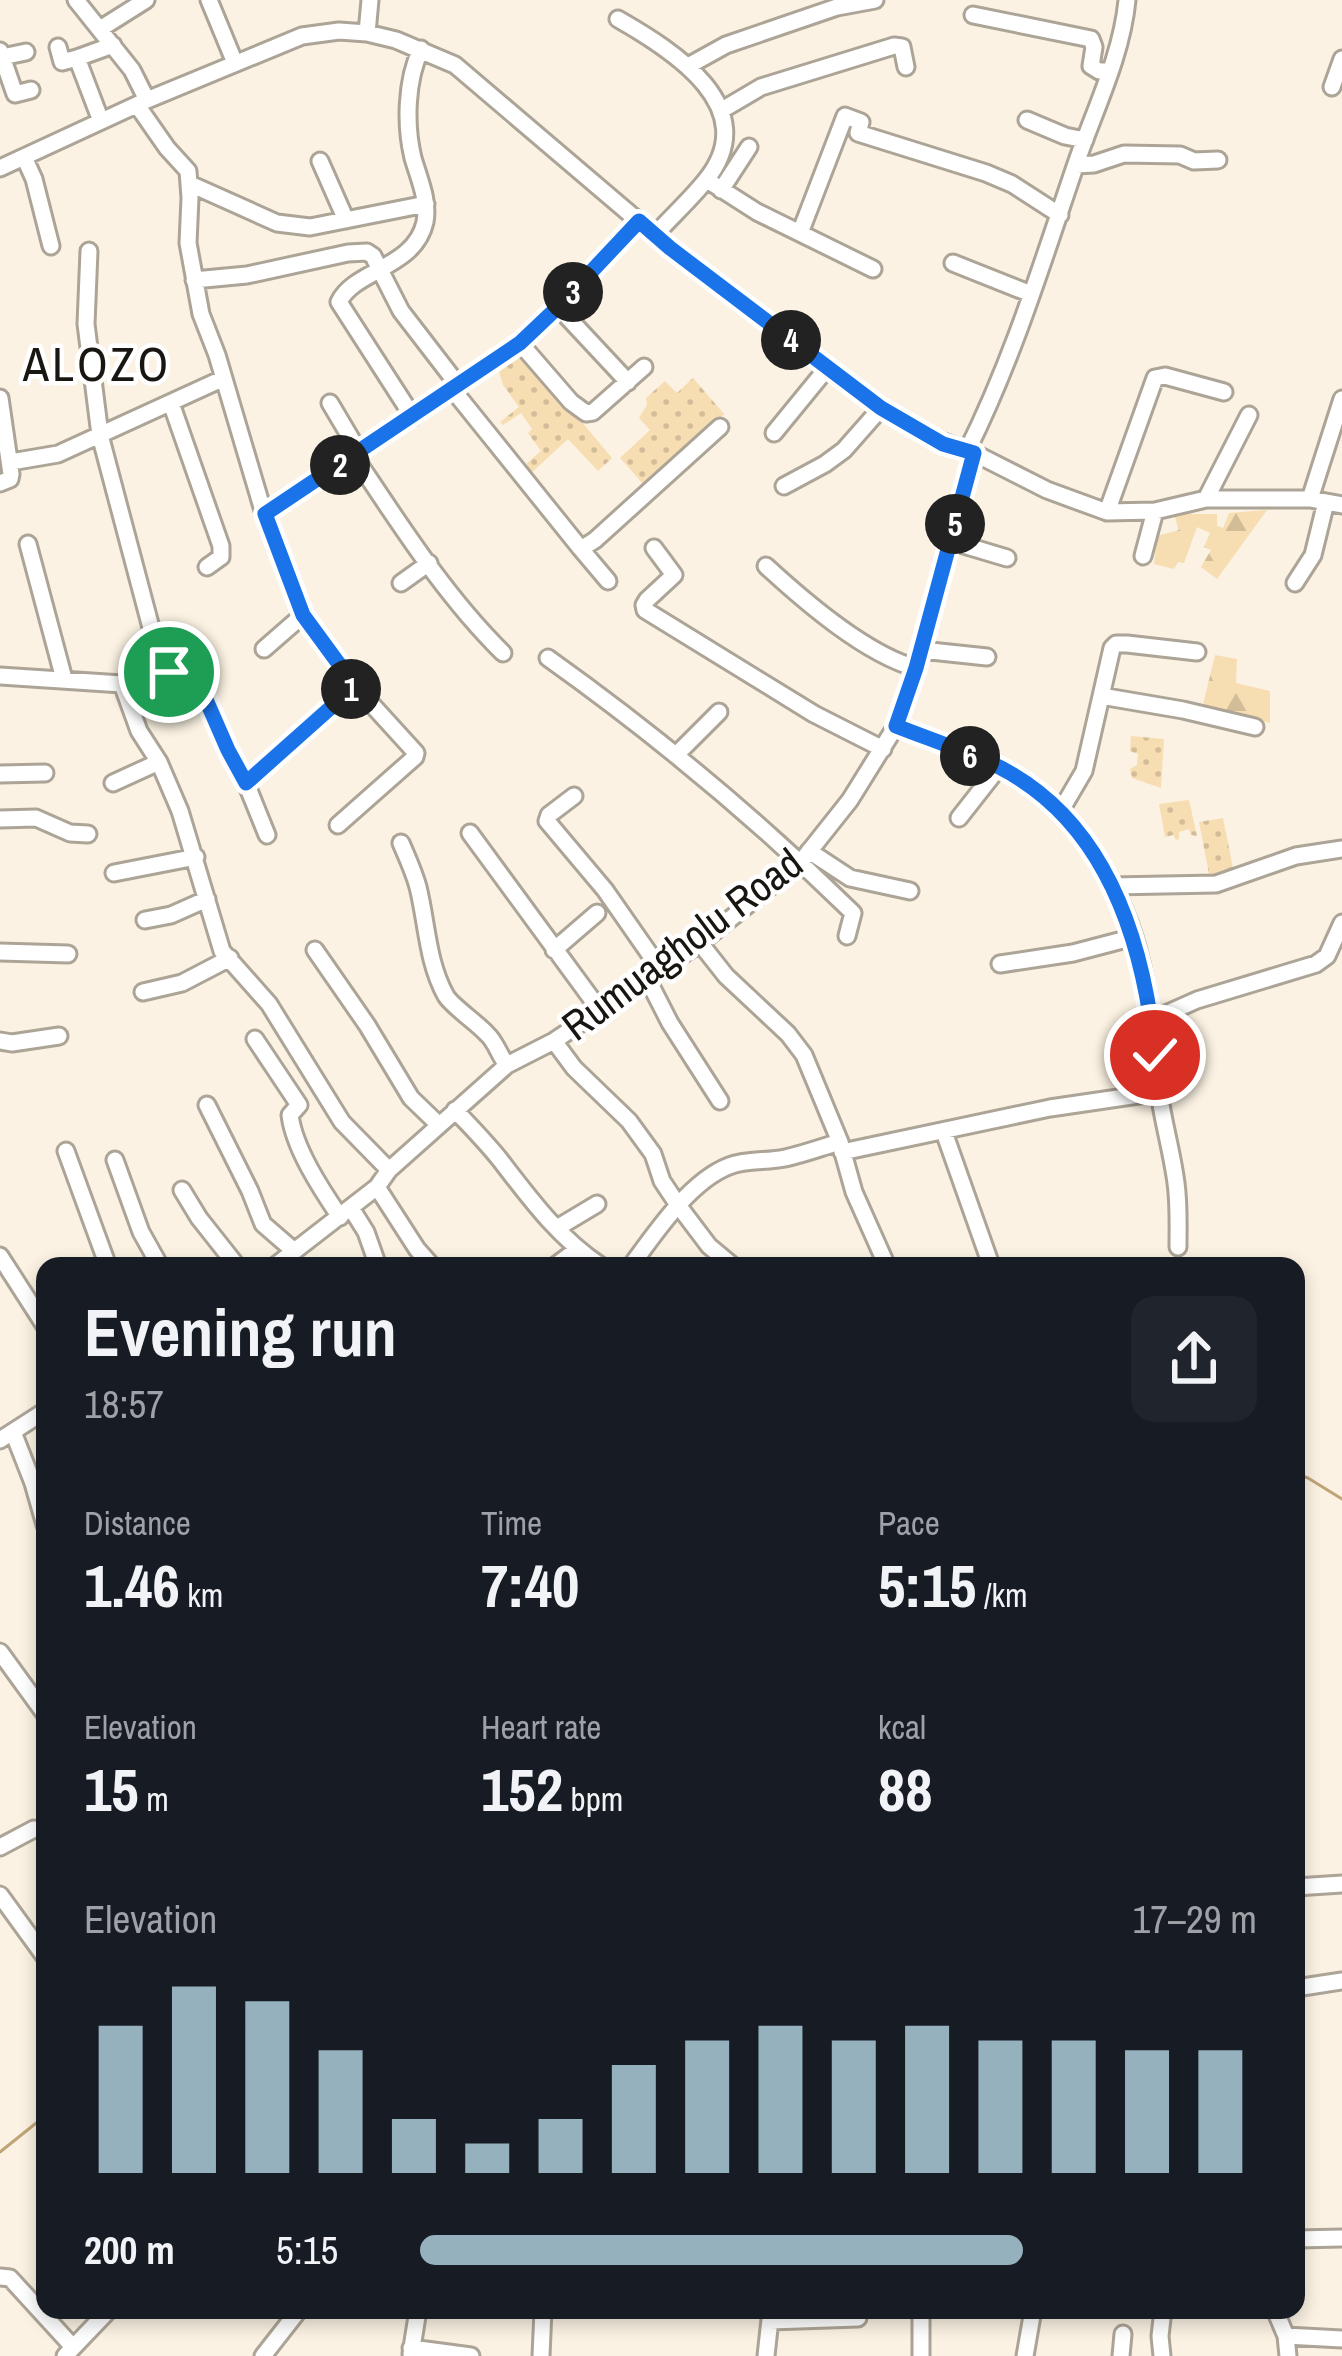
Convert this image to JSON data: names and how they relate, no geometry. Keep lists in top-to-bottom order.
{
  "streets": {
    "street": ["Rumuagholu Road"]
  },
  "districts": ["ALOZO"],
  "page": {
    "pins": [
      "3",
      "4",
      "2",
      "5",
      "1",
      "6"
    ],
    "heading": ["Evening run", "18:57"],
    "stats": [
      ["Distance", "1.46 km"],
      ["Time", "7:40"],
      ["Pace", "5:15 /km"],
      ["Elevation", "15 m"],
      ["Heart rate", "152 bpm"],
      ["kcal", "88"]
    ],
    "chart": ["Elevation", "17–29 m"],
    "list": [
      {
        "name": "200 m",
        "note": "5:15"
      }
    ]
  }
}
